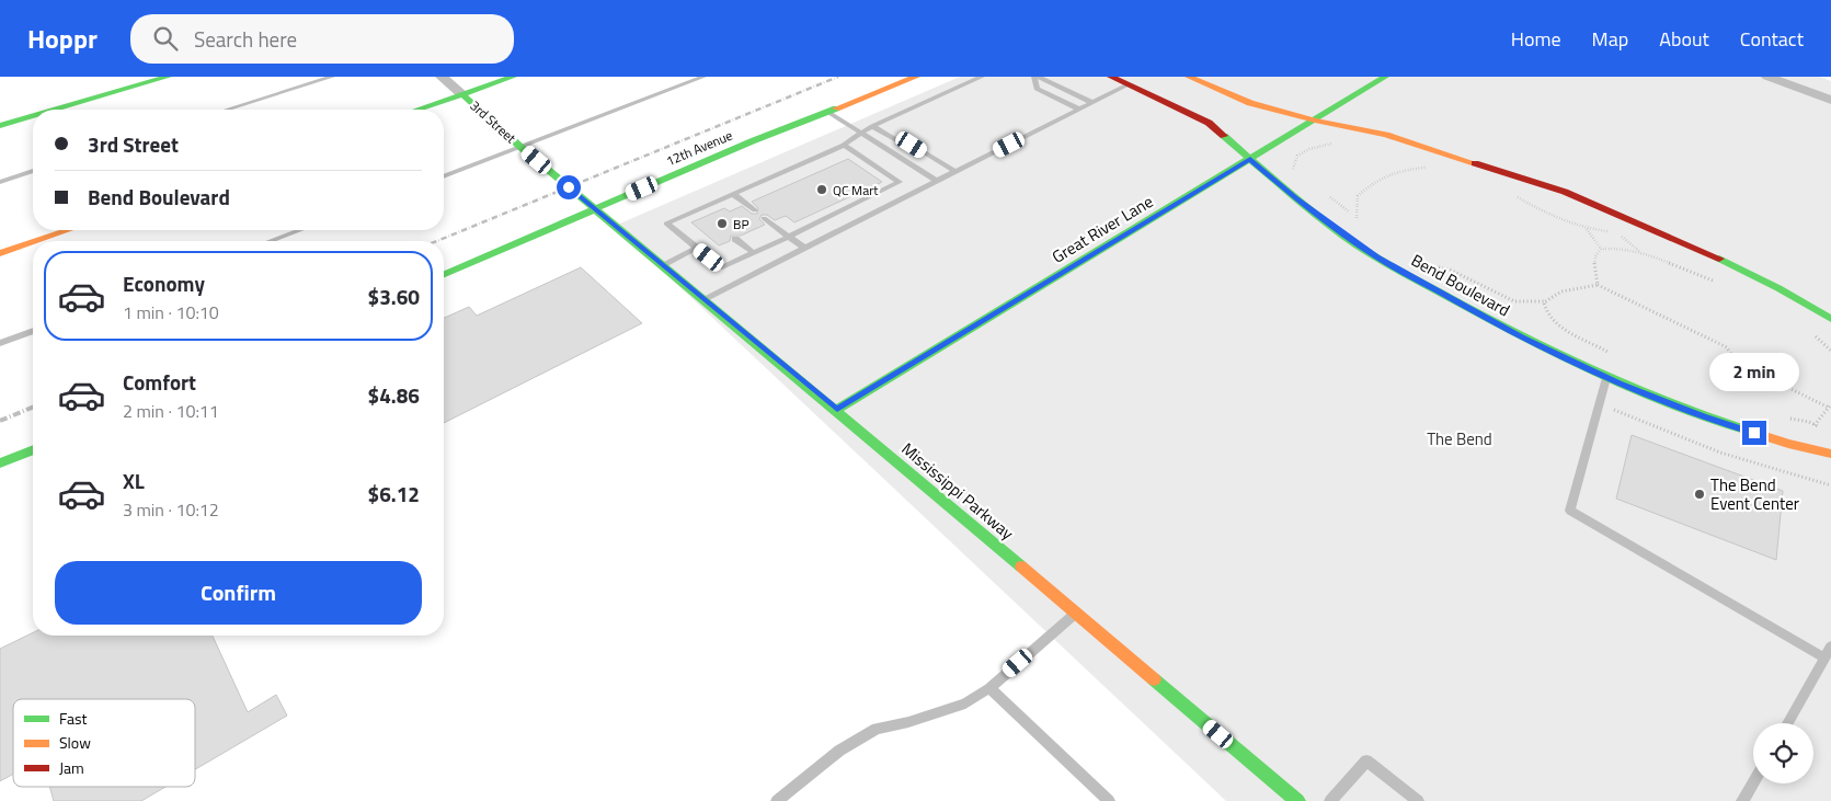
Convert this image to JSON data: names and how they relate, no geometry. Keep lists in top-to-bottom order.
{
  "streets": {
    "street": [
      "3rd Street",
      "12th Avenue",
      "Great River Lane",
      "Bend Boulevard",
      "Mississippi Parkway"
    ]
  },
  "crossings": [
    ["3rd Street", "12th Avenue"],
    ["3rd Street", "Mississippi Parkway"],
    ["12th Avenue", "Mississippi Parkway"],
    ["Great River Lane", "Bend Boulevard"],
    ["Great River Lane", "Mississippi Parkway"]
  ],
  "parks": ["The Bend"],
  "places": ["QC Mart", "BP", "The Bend Event Center"],
  "legend": ["Fast", "Slow", "Jam"],
  "page": {
    "header": "Hoppr",
    "search": "Search here",
    "nav": [
      "Home",
      "Map",
      "About",
      "Contact"
    ],
    "banner": ["3rd Street", "Bend Boulevard"],
    "list": [
      {
        "name": "Economy",
        "note": "1 min · 10:10",
        "value": "$3.60"
      },
      {
        "name": "Comfort",
        "note": "2 min · 10:11",
        "value": "$4.86"
      },
      {
        "name": "XL",
        "note": "3 min · 10:12",
        "value": "$6.12"
      }
    ],
    "bubble": "2 min",
    "buttons": "Confirm"
  }
}
